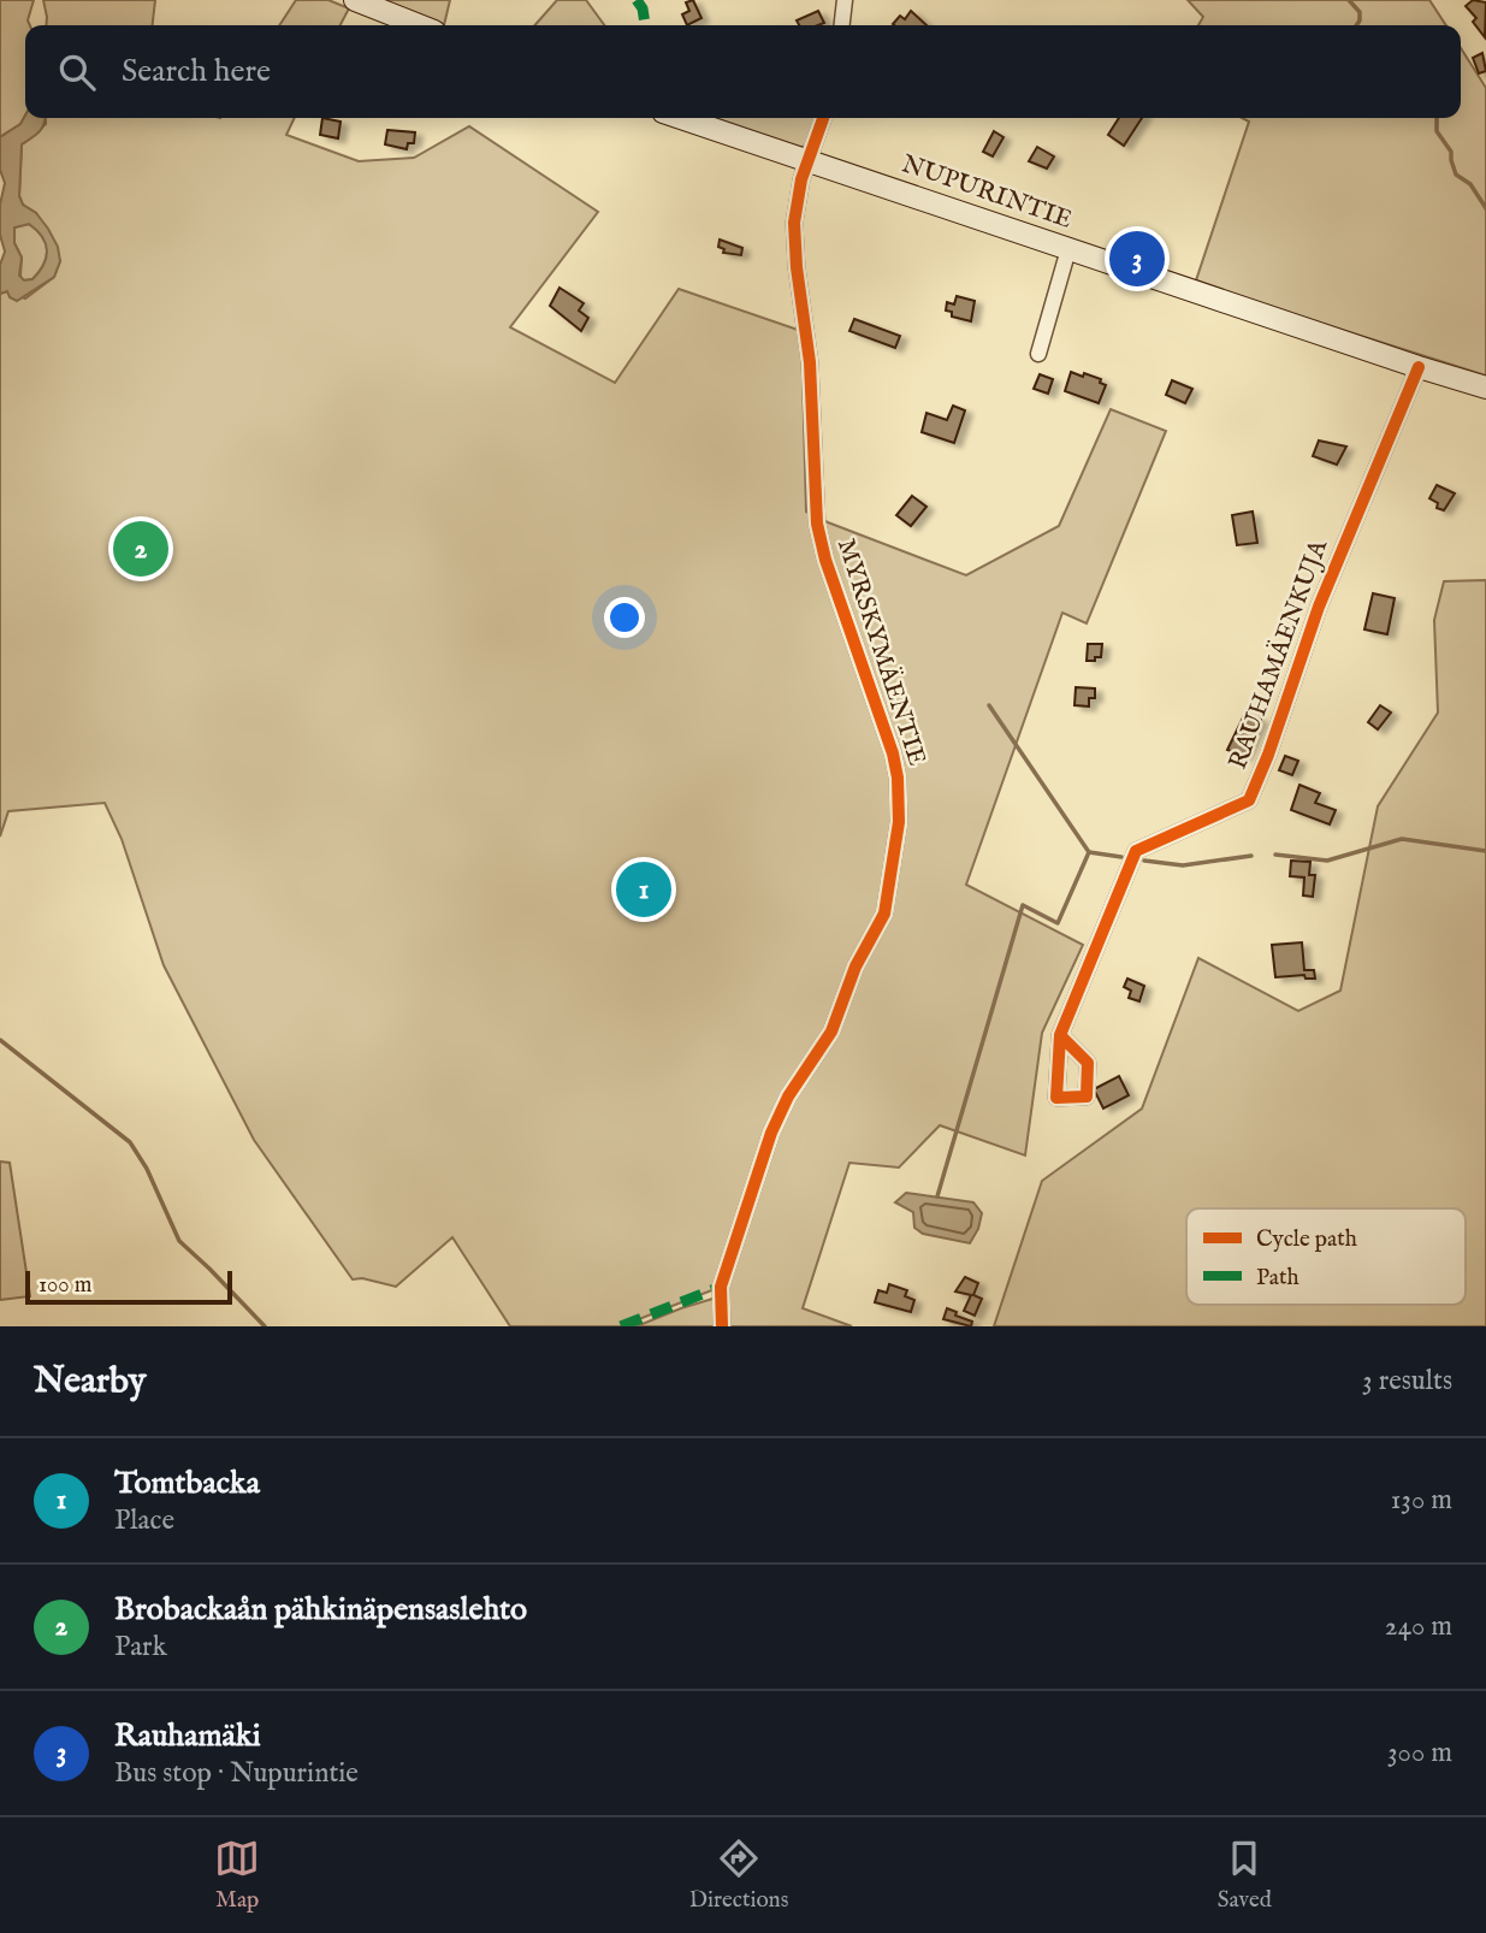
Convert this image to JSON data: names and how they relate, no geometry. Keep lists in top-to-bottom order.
{
  "streets": {
    "main road": ["NUPURINTIE"],
    "street": ["MYRSKYMÄENTIE", "RAUHAMÄENKUJA"]
  },
  "crossings": [
    ["NUPURINTIE", "MYRSKYMÄENTIE"],
    ["NUPURINTIE", "RAUHAMÄENKUJA"]
  ],
  "legend": ["Cycle path", "Path"],
  "scale_bar": "100 m",
  "page": {
    "search": "Search here",
    "pins": ["3", "2", "1"],
    "scale": "100 m",
    "heading": ["Nearby", "3 results"],
    "list": [
      {
        "mark": "1",
        "name": "Tomtbacka",
        "note": "Place",
        "value": "130 m"
      },
      {
        "mark": "2",
        "name": "Brobackaån pähkinäpensaslehto",
        "note": "Park",
        "value": "240 m"
      },
      {
        "mark": "3",
        "name": "Rauhamäki",
        "note": "Bus stop · Nupurintie",
        "value": "300 m"
      }
    ],
    "nav": ["Map", "Directions", "Saved"]
  }
}
